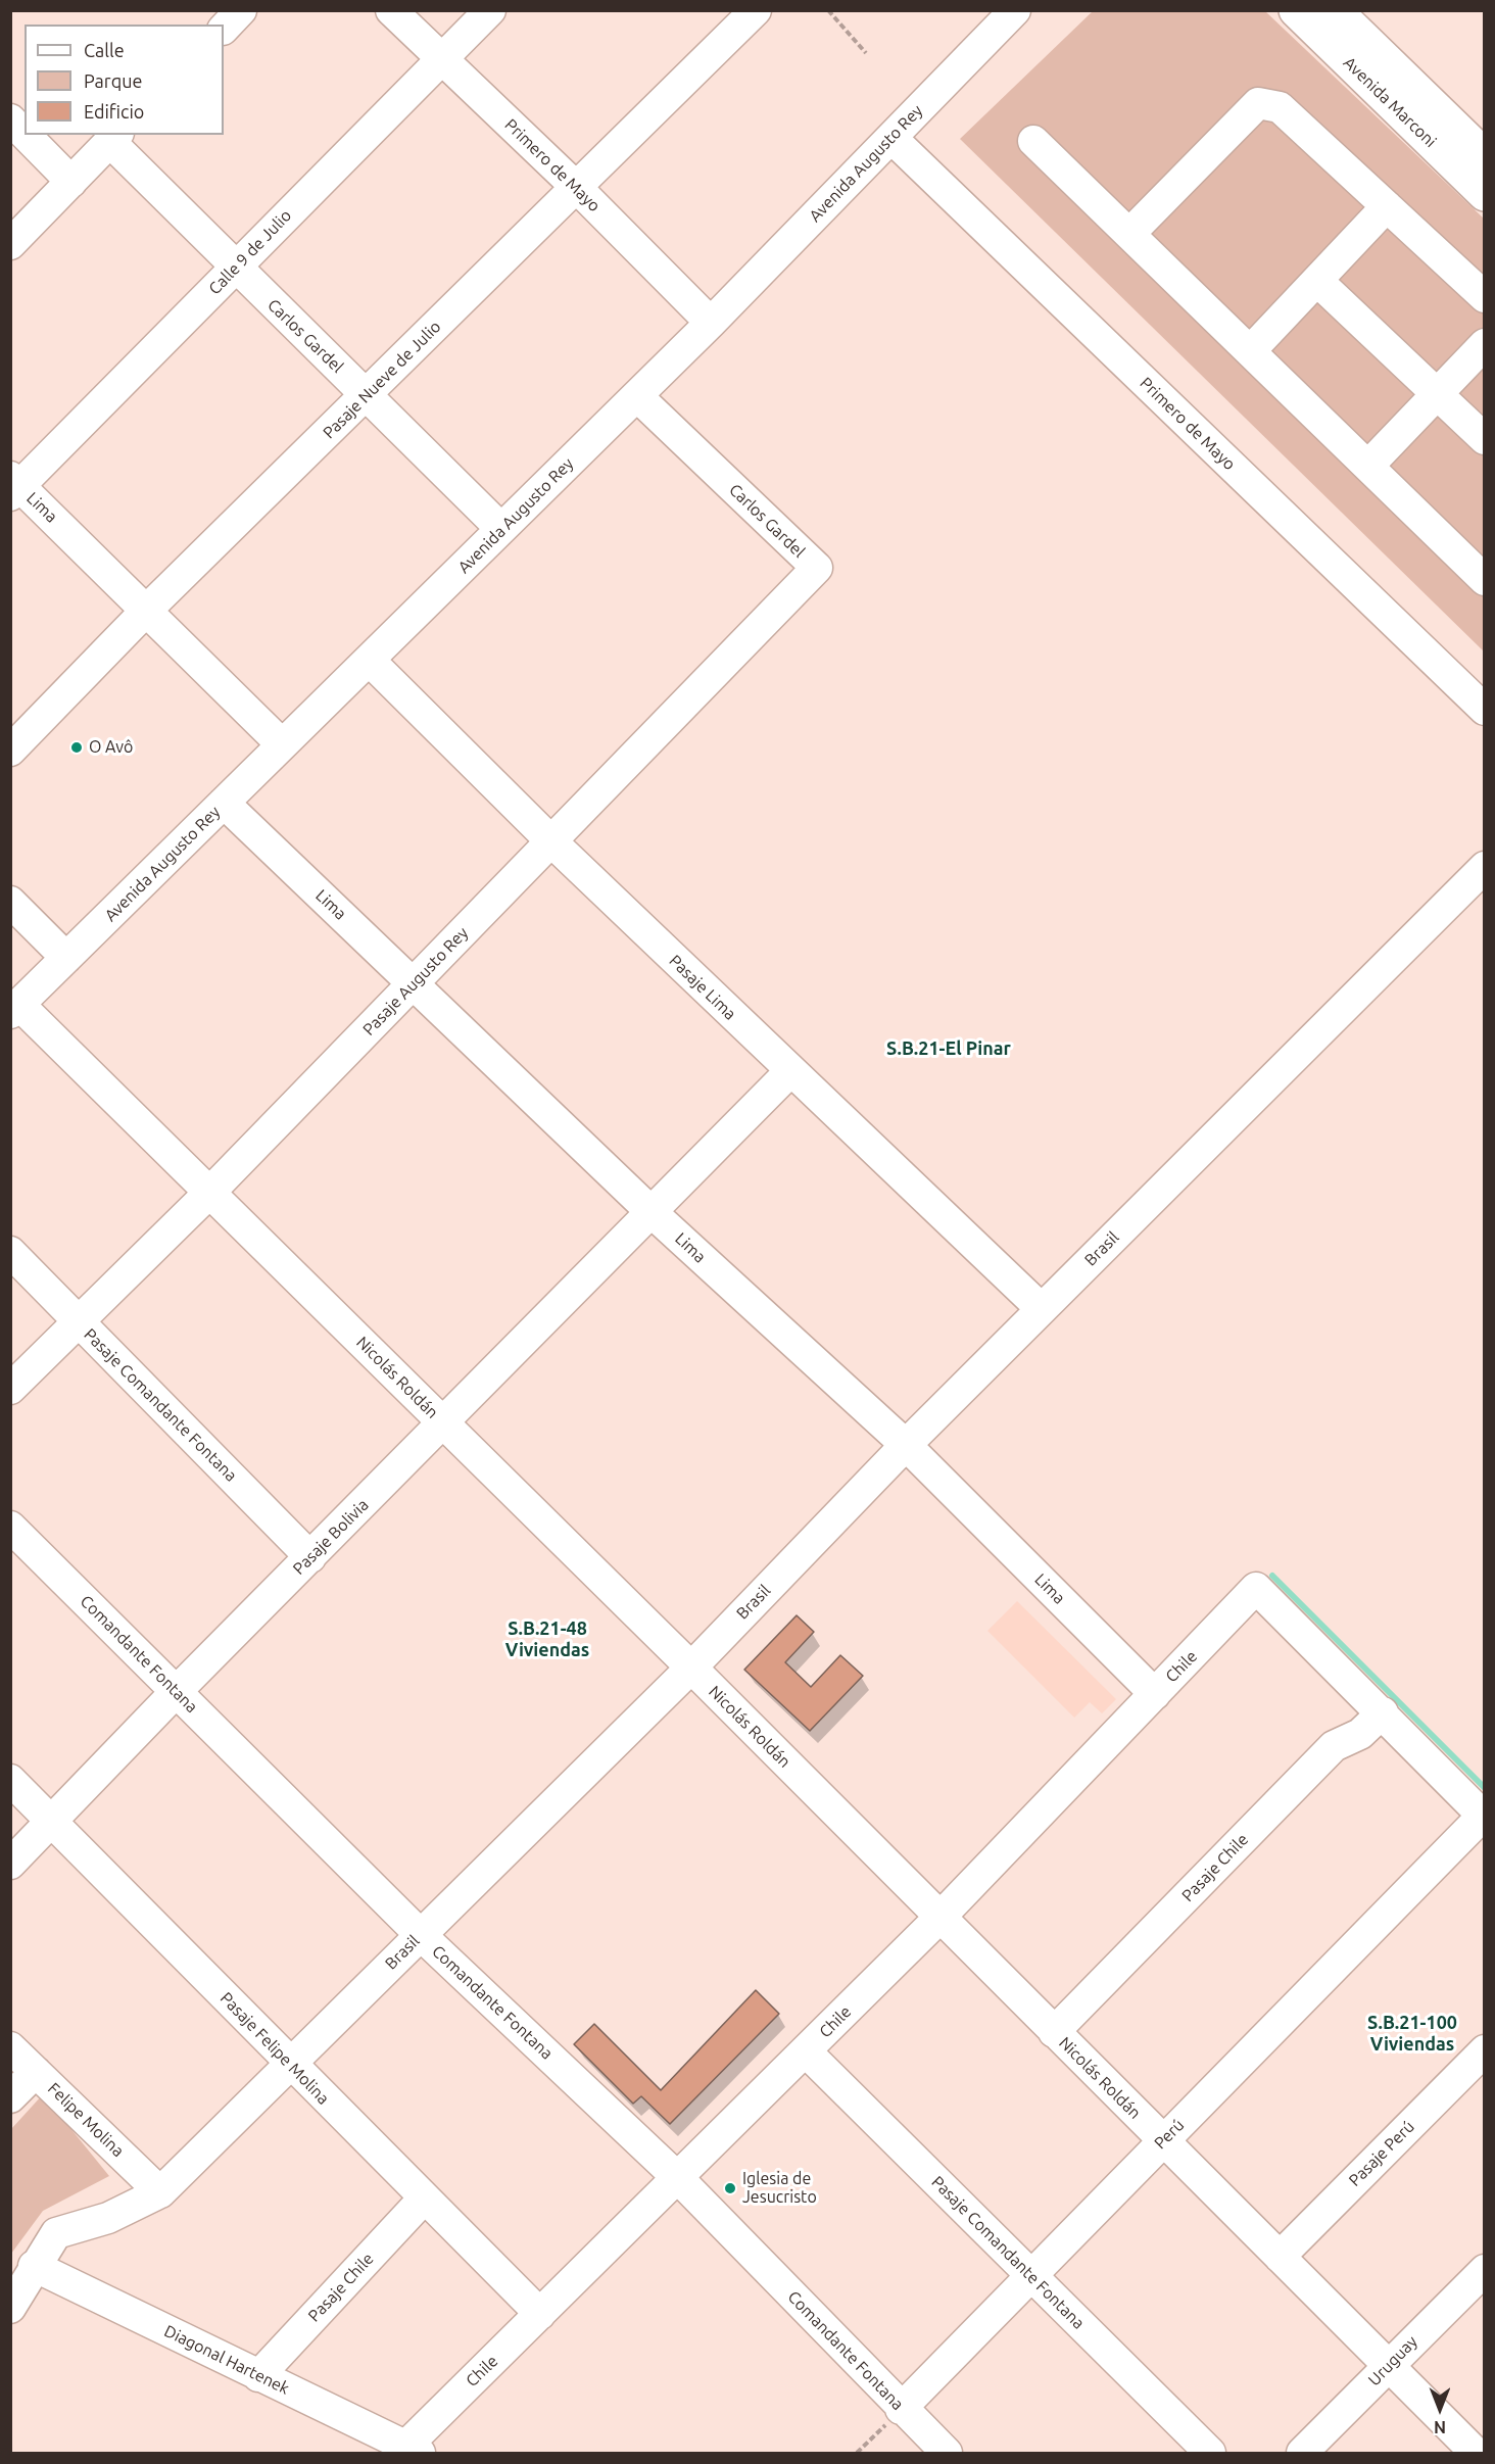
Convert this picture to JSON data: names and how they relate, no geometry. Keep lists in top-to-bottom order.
{
  "streets": {
    "main road": ["Avenida Marconi"],
    "street": [
      "Avenida Augusto Rey",
      "Primero de Mayo",
      "Calle 9 de Julio",
      "Carlos Gardel",
      "Pasaje Nueve de Julio",
      "Lima",
      "Pasaje Augusto Rey",
      "Pasaje Lima",
      "Brasil",
      "Nicolás Roldán",
      "Pasaje Comandante Fontana",
      "Pasaje Bolivia",
      "Comandante Fontana",
      "Chile",
      "Pasaje Chile",
      "Pasaje Felipe Molina",
      "Felipe Molina",
      "Perú",
      "Pasaje Perú",
      "Diagonal Hartenek",
      "Uruguay"
    ]
  },
  "crossings": [
    ["Avenida Augusto Rey", "Primero de Mayo"],
    ["Avenida Augusto Rey", "Carlos Gardel"],
    ["Avenida Augusto Rey", "Lima"],
    ["Avenida Augusto Rey", "Pasaje Lima"],
    ["Avenida Augusto Rey", "Nicolás Roldán"],
    ["Primero de Mayo", "Calle 9 de Julio"],
    ["Primero de Mayo", "Pasaje Nueve de Julio"],
    ["Calle 9 de Julio", "Carlos Gardel"],
    ["Calle 9 de Julio", "Lima"],
    ["Carlos Gardel", "Pasaje Nueve de Julio"],
    ["Carlos Gardel", "Pasaje Augusto Rey"],
    ["Pasaje Nueve de Julio", "Lima"],
    ["Lima", "Pasaje Augusto Rey"],
    ["Lima", "Brasil"],
    ["Lima", "Pasaje Bolivia"],
    ["Lima", "Chile"],
    ["Pasaje Augusto Rey", "Pasaje Lima"],
    ["Pasaje Augusto Rey", "Nicolás Roldán"],
    ["Pasaje Augusto Rey", "Pasaje Comandante Fontana"],
    ["Pasaje Lima", "Brasil"],
    ["Pasaje Lima", "Pasaje Bolivia"],
    ["Brasil", "Nicolás Roldán"],
    ["Brasil", "Comandante Fontana"],
    ["Brasil", "Pasaje Felipe Molina"],
    ["Brasil", "Felipe Molina"],
    ["Brasil", "Diagonal Hartenek"],
    ["Nicolás Roldán", "Pasaje Bolivia"],
    ["Nicolás Roldán", "Chile"],
    ["Nicolás Roldán", "Pasaje Chile"],
    ["Nicolás Roldán", "Perú"],
    ["Nicolás Roldán", "Pasaje Perú"],
    ["Nicolás Roldán", "Uruguay"],
    ["Pasaje Comandante Fontana", "Pasaje Bolivia"],
    ["Pasaje Comandante Fontana", "Chile"],
    ["Pasaje Comandante Fontana", "Perú"],
    ["Pasaje Bolivia", "Comandante Fontana"],
    ["Pasaje Bolivia", "Pasaje Felipe Molina"],
    ["Comandante Fontana", "Chile"],
    ["Comandante Fontana", "Perú"],
    ["Chile", "Pasaje Chile"],
    ["Chile", "Pasaje Felipe Molina"],
    ["Chile", "Diagonal Hartenek"],
    ["Pasaje Chile", "Pasaje Felipe Molina"],
    ["Pasaje Chile", "Diagonal Hartenek"]
  ],
  "districts": ["S.B.21-El Pinar", "S.B.21-48 Viviendas", "S.B.21-100 Viviendas"],
  "places": ["O Avô", "Iglesia de Jesucristo"],
  "legend": ["Calle", "Parque", "Edificio"],
  "north": "bottom"
}
